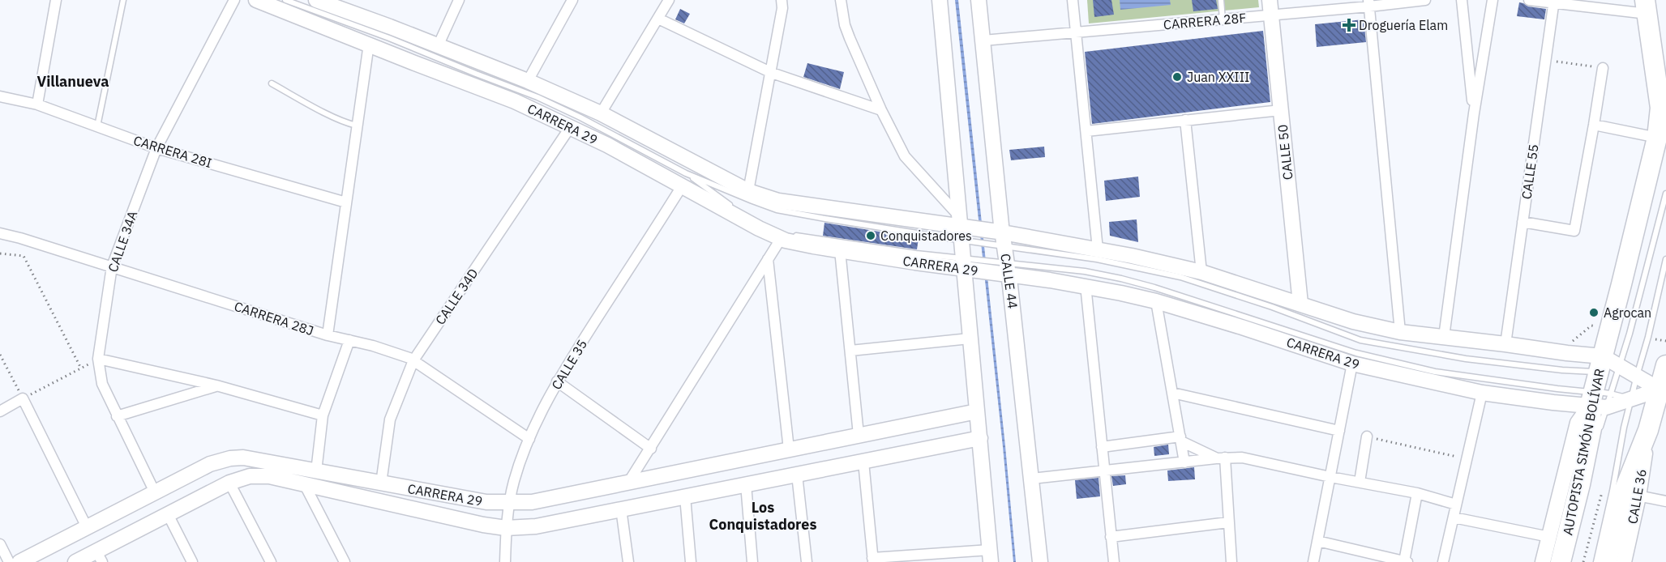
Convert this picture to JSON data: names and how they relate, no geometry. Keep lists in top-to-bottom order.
{
  "streets": {
    "highway": ["AUTOPISTA SIMÓN BOLÍVAR"],
    "main road": [
      "CARRERA 29",
      "CALLE 50",
      "CALLE 44",
      "CALLE 36"
    ],
    "street": [
      "CARRERA 28F",
      "CARRERA 28I",
      "CALLE 55",
      "CALLE 34A",
      "CALLE 34D",
      "CARRERA 28J",
      "CALLE 35"
    ]
  },
  "crossings": [
    ["CARRERA 28F", "CALLE 50"],
    ["CARRERA 28F", "CALLE 44"],
    ["CARRERA 29", "CALLE 50"],
    ["CARRERA 29", "CALLE 55"],
    ["CARRERA 29", "CALLE 34A"],
    ["CARRERA 29", "CALLE 44"],
    ["CARRERA 29", "CALLE 34D"],
    ["CARRERA 29", "CALLE 35"],
    ["CARRERA 29", "AUTOPISTA SIMÓN BOLÍVAR"],
    ["CARRERA 28I", "CALLE 34A"],
    ["CALLE 34A", "CARRERA 28J"],
    ["CALLE 34D", "CARRERA 28J"],
    ["CARRERA 28J", "CALLE 35"]
  ],
  "districts": ["Villanueva", "Los Conquistadores"],
  "places": {
    "health": ["Droguería Elam"],
    "other": ["Juan XXIII", "Conquistadores", "Agrocan"]
  }
}
